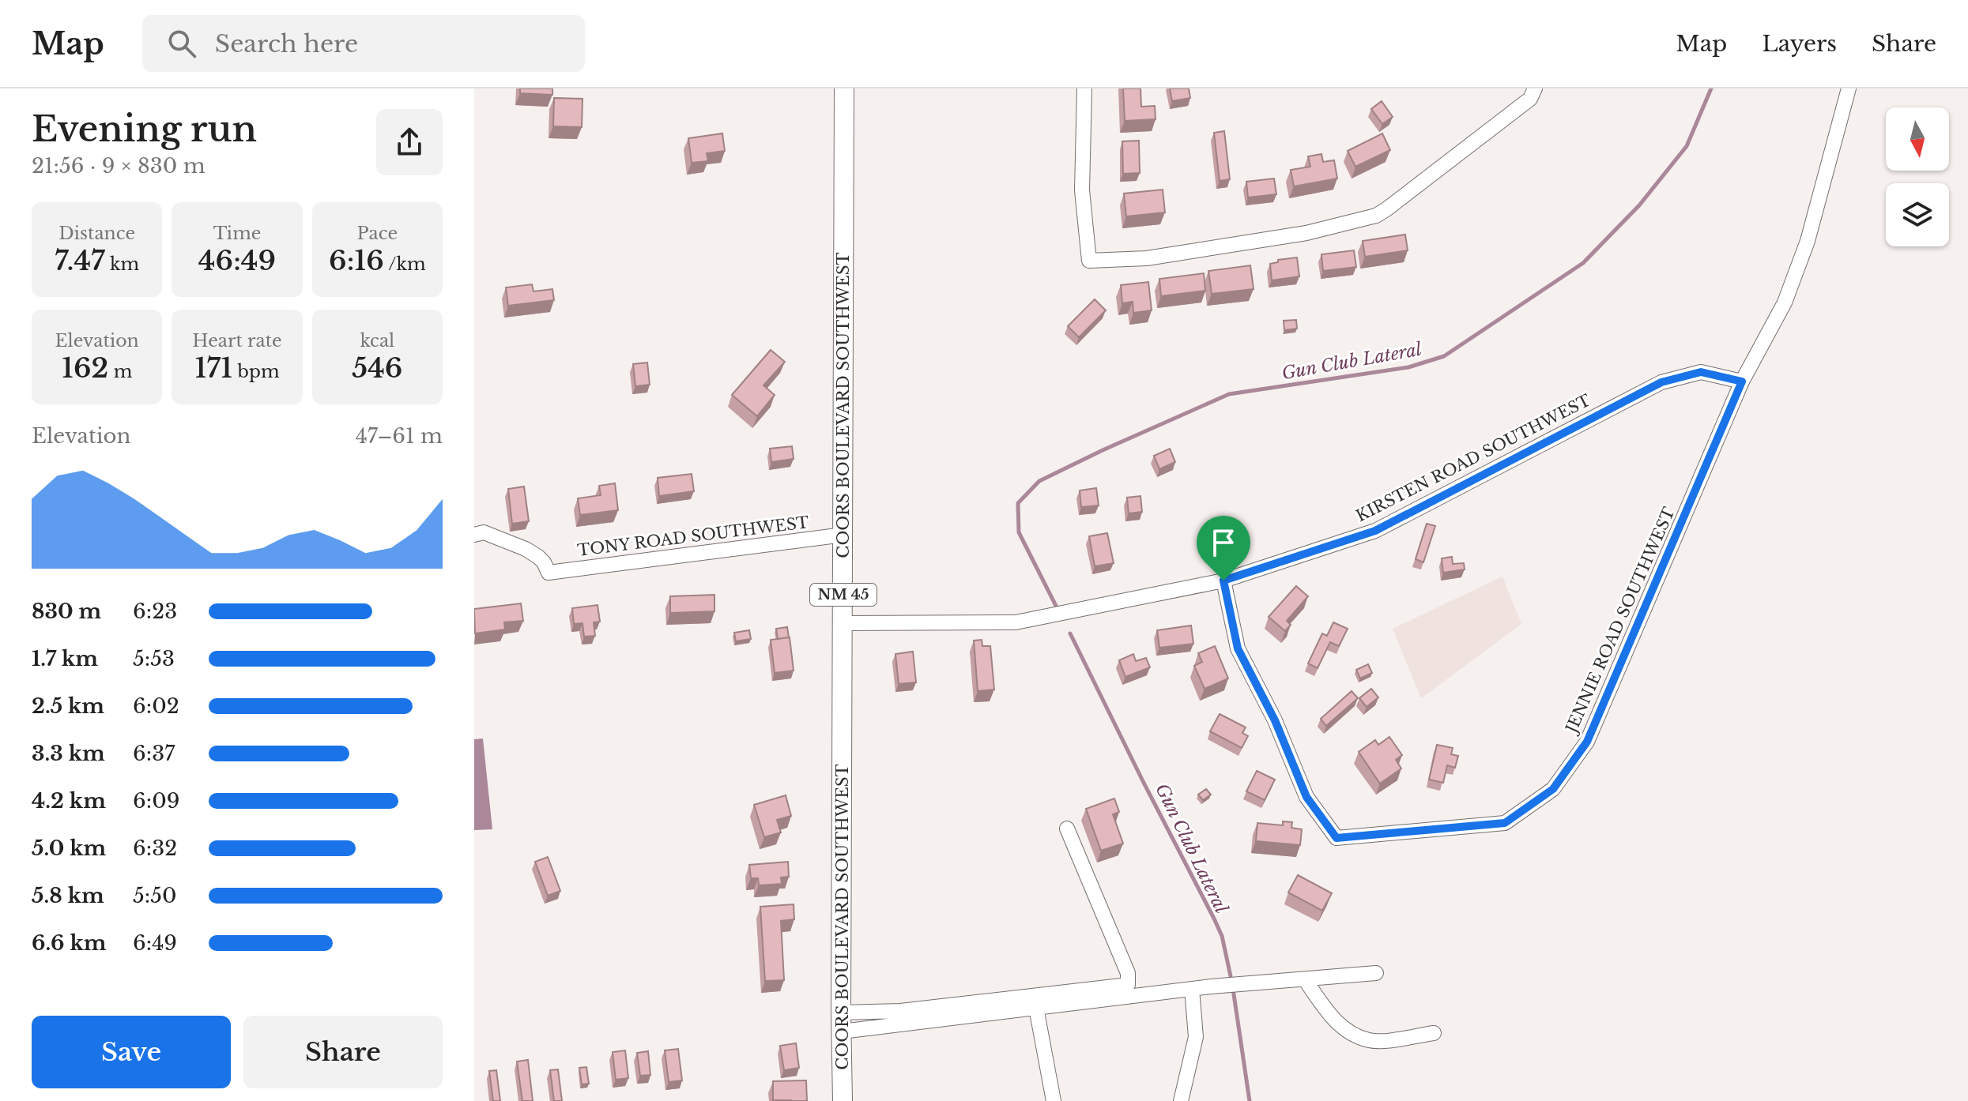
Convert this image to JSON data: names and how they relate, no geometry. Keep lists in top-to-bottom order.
{
  "streets": {
    "main road": ["COORS BOULEVARD SOUTHWEST", "NM 45"],
    "street": ["KIRSTEN ROAD SOUTHWEST", "TONY ROAD SOUTHWEST", "JENNIE ROAD SOUTHWEST"]
  },
  "crossings": [
    ["COORS BOULEVARD SOUTHWEST", "KIRSTEN ROAD SOUTHWEST"],
    ["COORS BOULEVARD SOUTHWEST", "TONY ROAD SOUTHWEST"],
    ["KIRSTEN ROAD SOUTHWEST", "JENNIE ROAD SOUTHWEST"]
  ],
  "water": ["Gun Club Lateral"],
  "north": "bottom",
  "page": {
    "header": "Map",
    "search": "Search here",
    "nav": ["Map", "Layers", "Share"],
    "heading": ["Evening run", "21:56 · 9 × 830 m"],
    "stats": [
      ["Distance", "7.47 km"],
      ["Time", "46:49"],
      ["Pace", "6:16 /km"],
      ["Elevation", "162 m"],
      ["Heart rate", "171 bpm"],
      ["kcal", "546"]
    ],
    "chart": ["Elevation", "47–61 m"],
    "list": [
      {
        "name": "830 m",
        "note": "6:23"
      },
      {
        "name": "1.7 km",
        "note": "5:53"
      },
      {
        "name": "2.5 km",
        "note": "6:02"
      },
      {
        "name": "3.3 km",
        "note": "6:37"
      },
      {
        "name": "4.2 km",
        "note": "6:09"
      },
      {
        "name": "5.0 km",
        "note": "6:32"
      },
      {
        "name": "5.8 km",
        "note": "5:50"
      },
      {
        "name": "6.6 km",
        "note": "6:49"
      }
    ],
    "buttons": ["Save", "Share"]
  }
}
